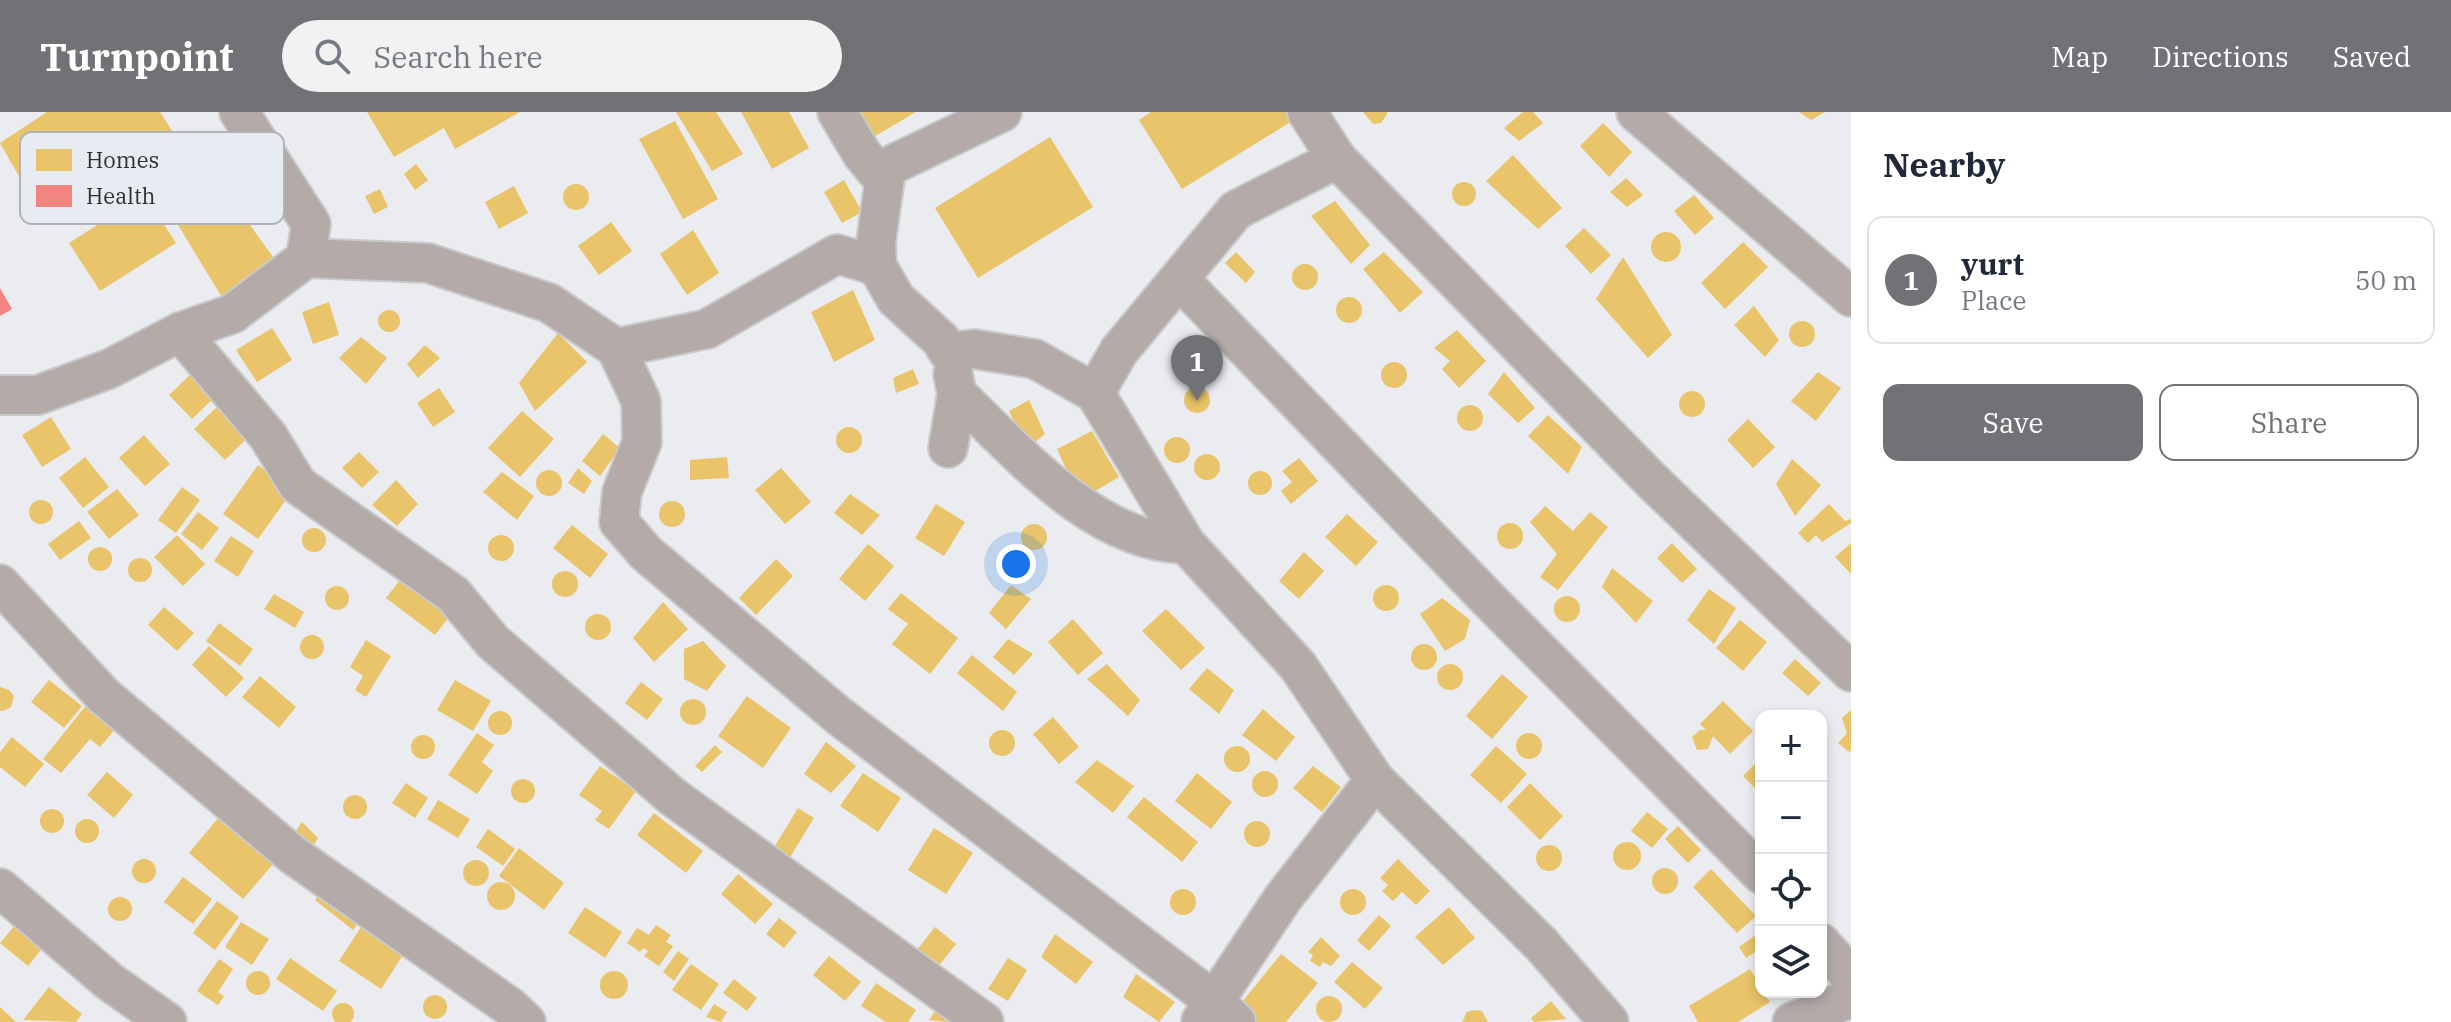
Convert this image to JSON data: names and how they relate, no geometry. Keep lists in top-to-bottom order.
{
  "legend": ["Homes", "Health"],
  "page": {
    "header": "Turnpoint",
    "search": "Search here",
    "nav": ["Map", "Directions", "Saved"],
    "heading": "Nearby",
    "list": [
      {
        "mark": "1",
        "name": "yurt",
        "note": "Place",
        "value": "50 m"
      }
    ],
    "pins": "1",
    "buttons": ["Save", "Share"],
    "map_buttons": ["+", "−"]
  }
}
